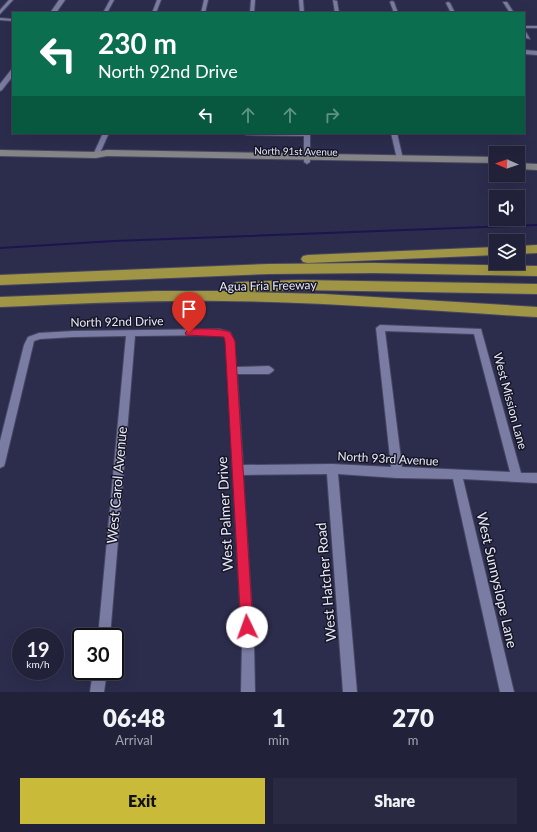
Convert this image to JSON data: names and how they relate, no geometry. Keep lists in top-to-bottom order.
{
  "streets": {
    "highway": ["Agua Fria Freeway"],
    "main road": ["North 91st Avenue"],
    "street": [
      "North 92nd Drive",
      "West Mission Lane",
      "North 93rd Avenue",
      "West Carol Avenue",
      "West Palmer Drive",
      "West Sunnyslope Lane",
      "West Hatcher Road"
    ]
  },
  "crossings": [
    ["North 92nd Drive", "West Carol Avenue"],
    ["North 92nd Drive", "West Palmer Drive"],
    ["West Mission Lane", "North 93rd Avenue"],
    ["North 93rd Avenue", "West Palmer Drive"],
    ["North 93rd Avenue", "West Sunnyslope Lane"],
    ["North 93rd Avenue", "West Hatcher Road"]
  ],
  "north": "left",
  "page": {
    "turn": ["230 m", "North 92nd Drive"],
    "speed": "19 km/h",
    "limit": "30",
    "eta": [
      "06:48",
      "Arrival",
      "1",
      "min",
      "270",
      "m"
    ],
    "buttons": ["Exit", "Share"]
  }
}
